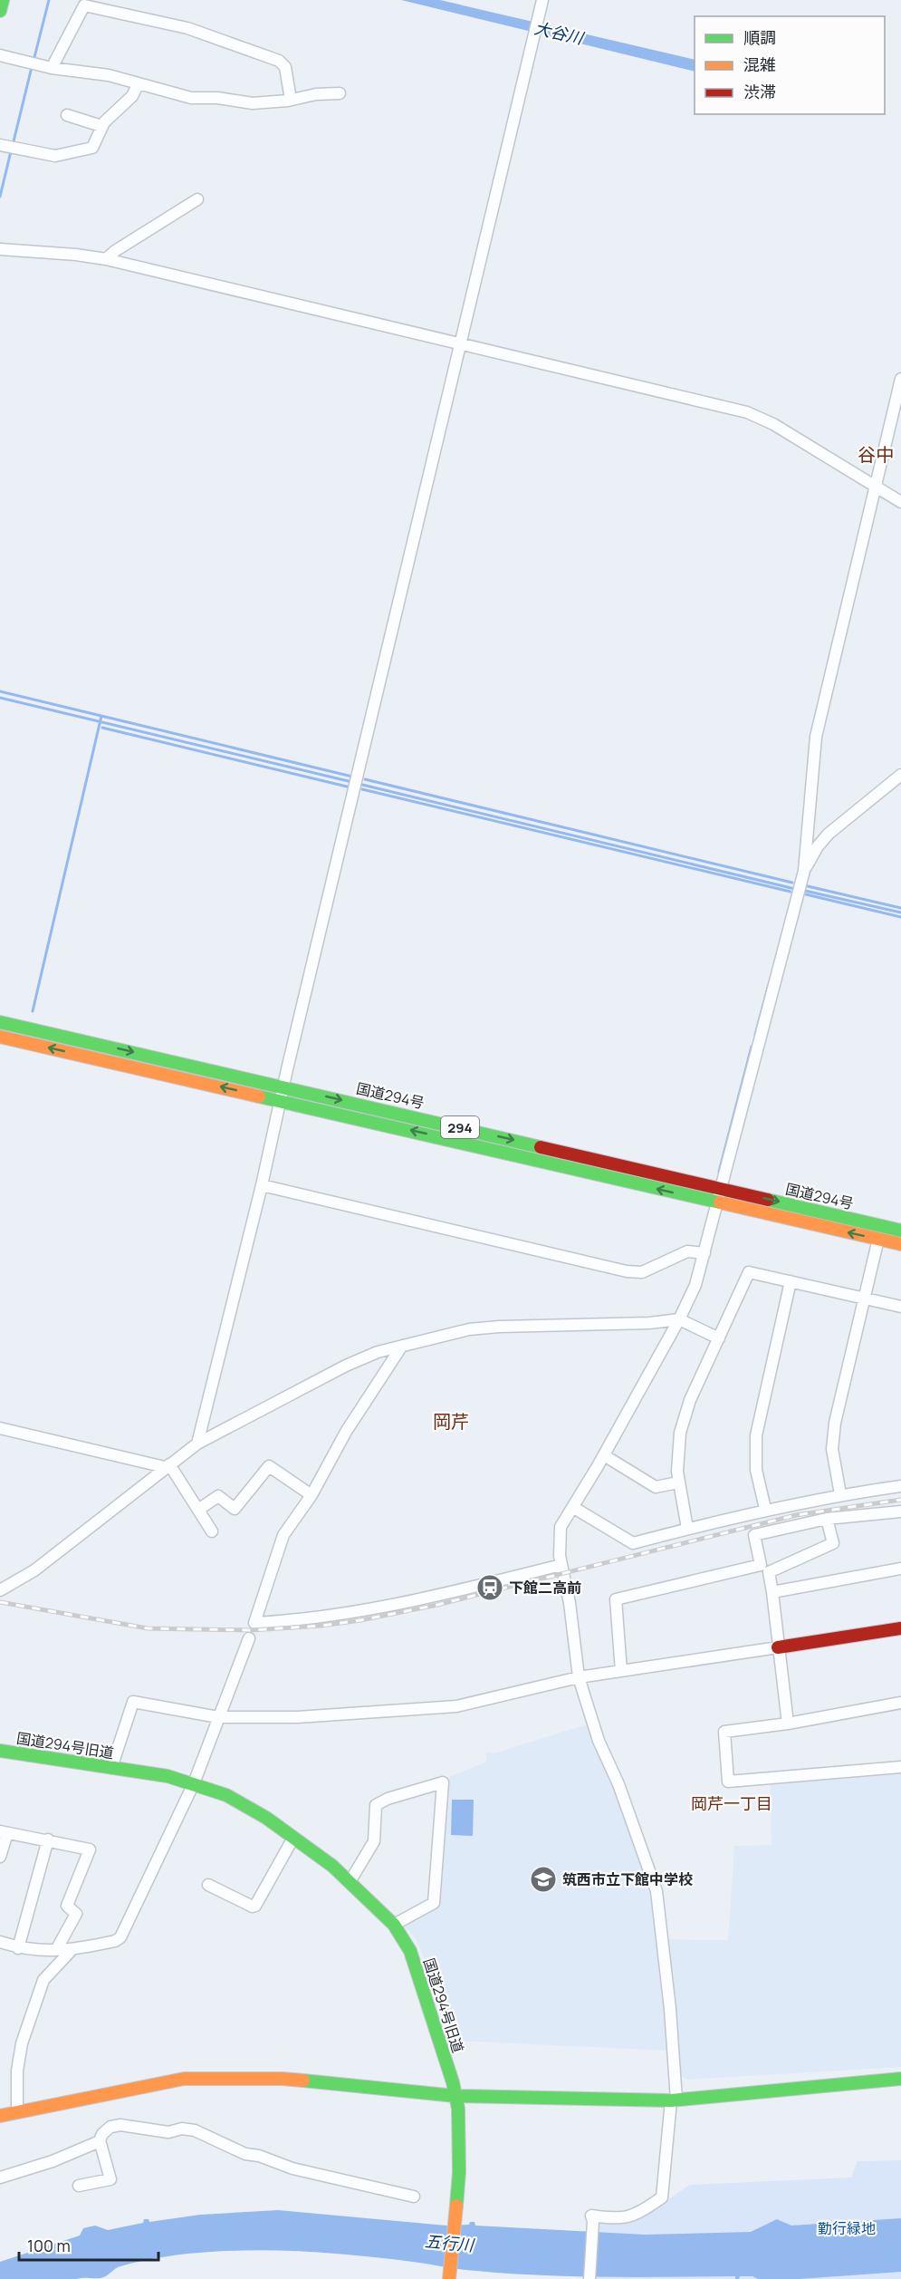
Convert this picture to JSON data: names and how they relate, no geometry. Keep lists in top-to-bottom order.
{
  "streets": {
    "main road": ["国道294号", "294", "国道294号旧道"]
  },
  "districts": ["谷中", "岡芹", "岡芹一丁目"],
  "water": ["大谷川", "五行川"],
  "parks": ["勤行緑地"],
  "places": {
    "station": ["下館二高前"],
    "school or university": ["筑西市立下館中学校"]
  },
  "legend": ["順調", "混雑", "渋滞"],
  "scale_bar": "100 m"
}
